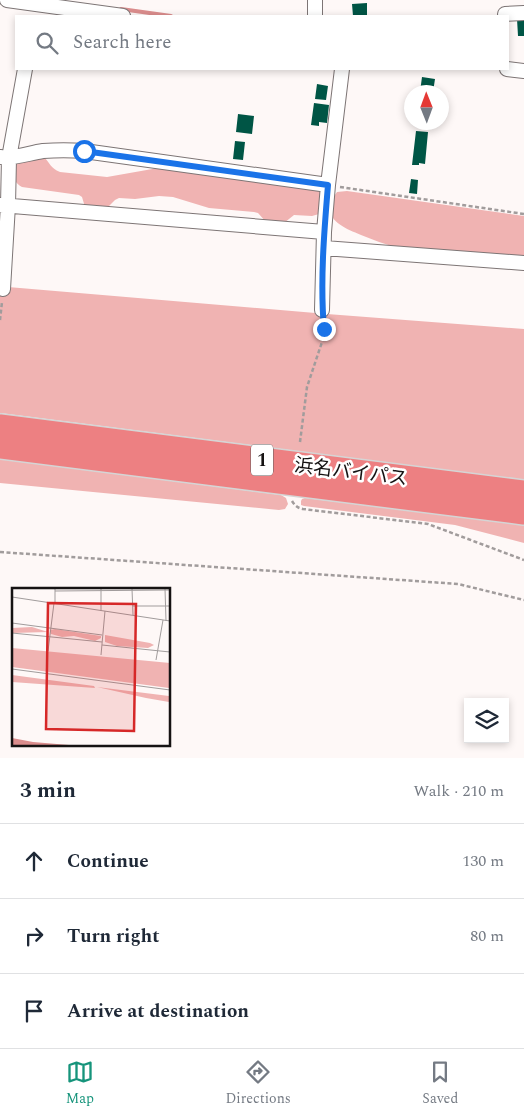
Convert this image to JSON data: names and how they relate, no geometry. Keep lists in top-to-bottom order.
{
  "streets": {
    "highway": ["1", "浜名バイパス"]
  },
  "north": "top",
  "page": {
    "search": "Search here",
    "heading": ["3 min", "Walk · 210 m"],
    "list": [
      ["Continue", "130 m"],
      ["Turn right", "80 m"],
      "Arrive at destination"
    ],
    "nav": ["Map", "Directions", "Saved"]
  }
}
